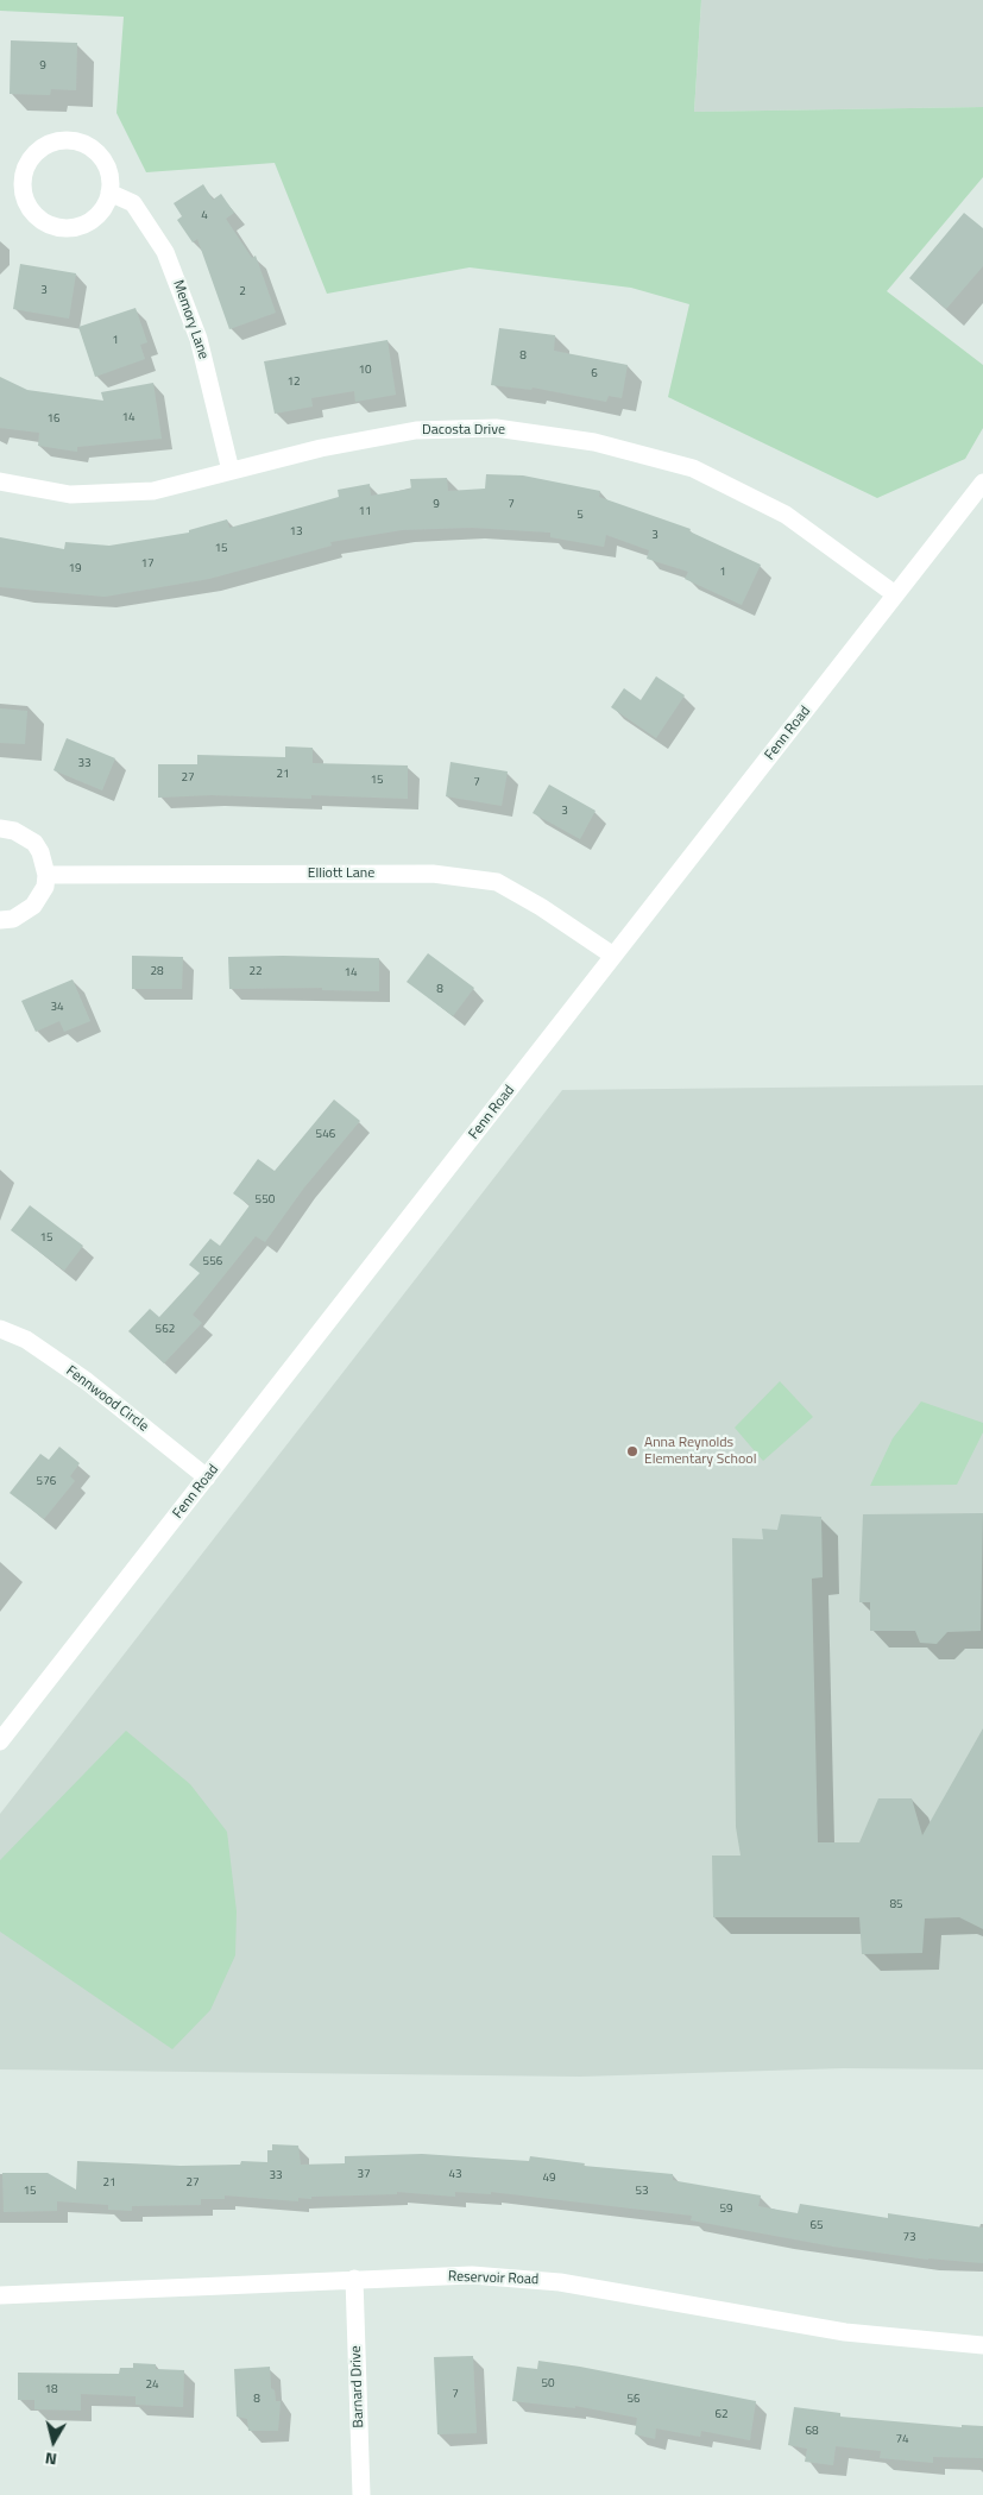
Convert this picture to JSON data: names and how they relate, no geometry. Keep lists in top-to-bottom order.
{
  "streets": {
    "street": [
      "Memory Lane",
      "Dacosta Drive",
      "Fenn Road",
      "Elliott Lane",
      "Fennwood Circle",
      "Reservoir Road",
      "Barnard Drive"
    ]
  },
  "crossings": [
    ["Memory Lane", "Dacosta Drive"],
    ["Dacosta Drive", "Fenn Road"],
    ["Fenn Road", "Elliott Lane"],
    ["Fenn Road", "Fennwood Circle"],
    ["Reservoir Road", "Barnard Drive"]
  ],
  "places": ["Anna Reynolds Elementary School"],
  "house_numbers": [
    "9",
    "4",
    "3",
    "2",
    "1",
    "8",
    "10",
    "6",
    "12",
    "14",
    "16",
    "9",
    "7",
    "11",
    "5",
    "13",
    "3",
    "15",
    "17",
    "19",
    "1",
    "33",
    "21",
    "27",
    "15",
    "7",
    "3",
    "28",
    "22",
    "14",
    "8",
    "34",
    "546",
    "550",
    "15",
    "556",
    "562",
    "576",
    "85",
    "37",
    "43",
    "33",
    "49",
    "21",
    "27",
    "15",
    "53",
    "59",
    "65",
    "73",
    "50",
    "24",
    "18",
    "7",
    "8",
    "56",
    "62",
    "68",
    "74"
  ],
  "north": "bottom"
}
